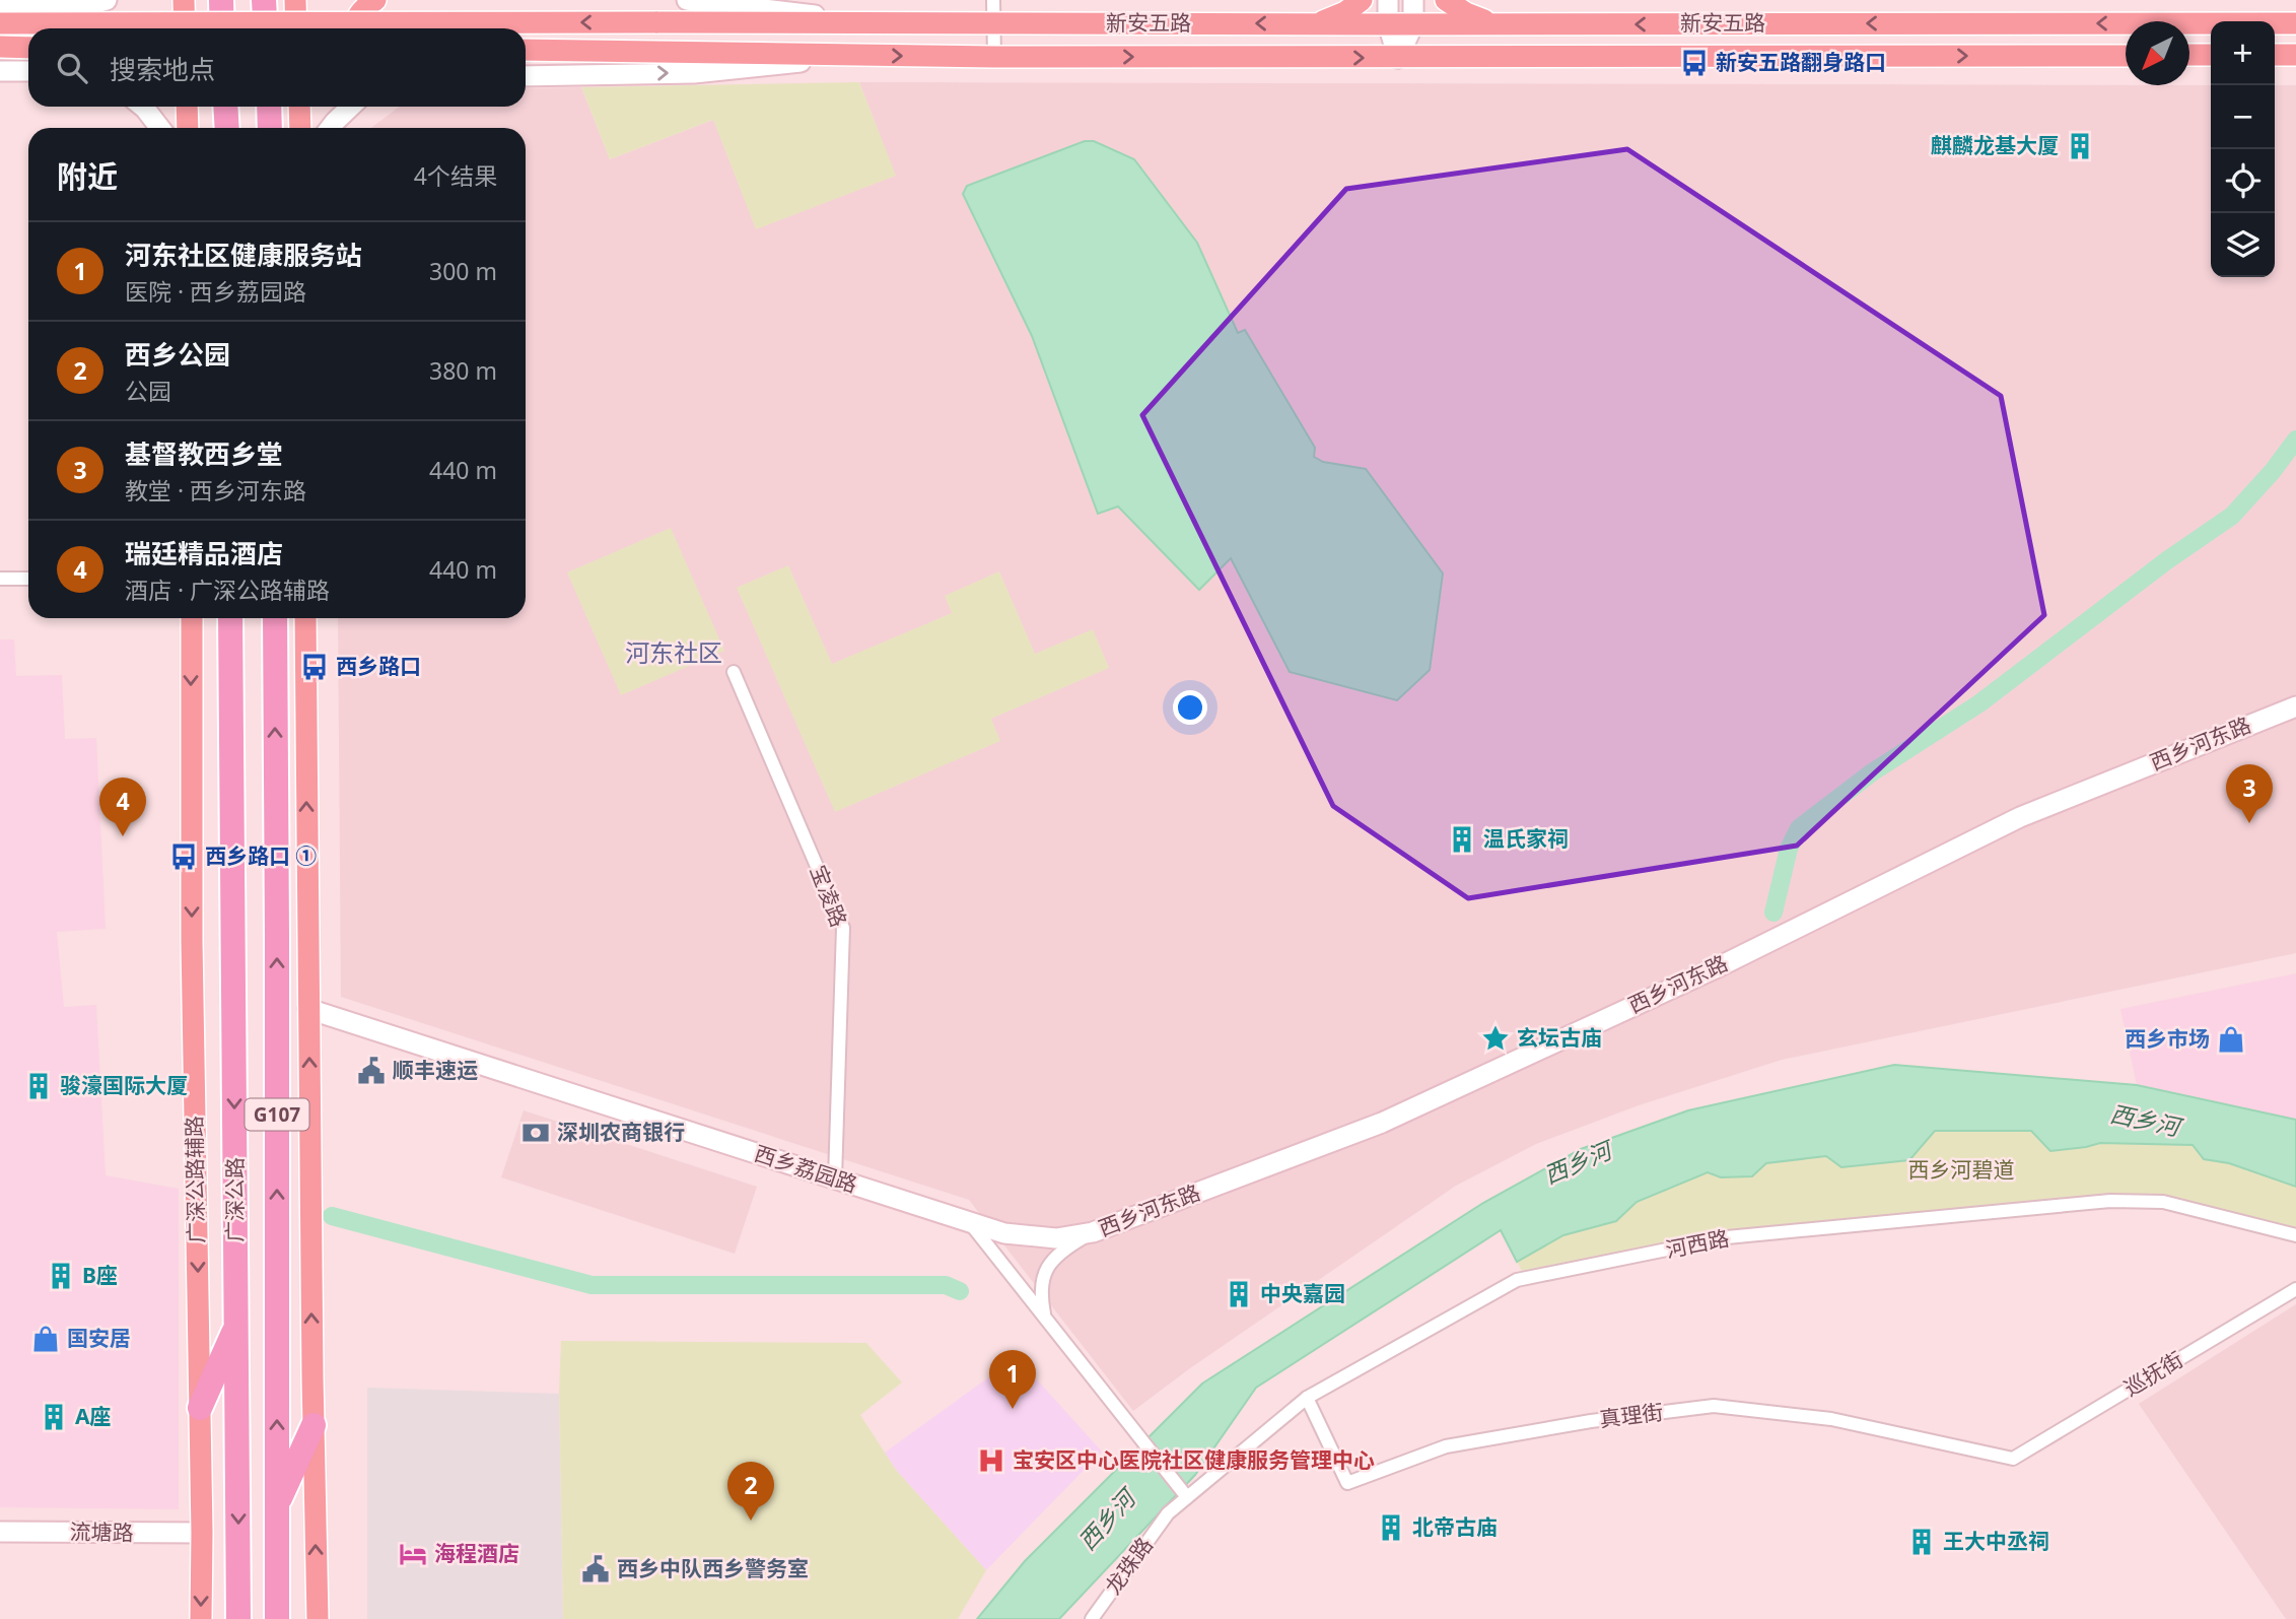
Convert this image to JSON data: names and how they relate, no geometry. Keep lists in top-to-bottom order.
{
  "streets": {
    "highway": ["G107", "广深公路"],
    "main road": ["新安五路", "广深公路辅路"],
    "street": [
      "西乡河东路",
      "宝凌路",
      "西乡荔园路",
      "河西路",
      "巡抚街",
      "真理街",
      "流塘路",
      "龙珠路"
    ]
  },
  "crossings": [
    ["西乡河东路", "西乡荔园路"],
    ["宝凌路", "西乡荔园路"],
    ["广深公路辅路", "流塘路"],
    ["河西路", "真理街"],
    ["河西路", "龙珠路"],
    ["巡抚街", "真理街"]
  ],
  "districts": ["河东社区"],
  "water": ["西乡河"],
  "parks": ["西乡河碧道"],
  "places": {
    "bus stop": ["新安五路翻身路口", "西乡路口", "西乡路口 ①"],
    "building": [
      "麒麟龙基大厦",
      "温氏家祠",
      "骏濠国际大厦",
      "B座",
      "中央嘉园",
      "A座",
      "北帝古庙",
      "王大中丞祠"
    ],
    "place": ["玄坛古庙"],
    "shop": ["西乡市场", "国安居"],
    "public building": ["顺丰速运", "西乡中队西乡警务室"],
    "bank": ["深圳农商银行"],
    "hospital": ["宝安区中心医院社区健康服务管理中心"],
    "hotel": ["海程酒店"]
  },
  "north": "bottom left",
  "page": {
    "map_buttons": ["+", "−"],
    "search": "搜索地点",
    "heading": ["附近", "4个结果"],
    "list": [
      {
        "mark": "1",
        "name": "河东社区健康服务站",
        "note": "医院 · 西乡荔园路",
        "value": "300 m"
      },
      {
        "mark": "2",
        "name": "西乡公园",
        "note": "公园",
        "value": "380 m"
      },
      {
        "mark": "3",
        "name": "基督教西乡堂",
        "note": "教堂 · 西乡河东路",
        "value": "440 m"
      },
      {
        "mark": "4",
        "name": "瑞廷精品酒店",
        "note": "酒店 · 广深公路辅路",
        "value": "440 m"
      }
    ],
    "pins": [
      "3",
      "4",
      "1",
      "2"
    ]
  }
}
